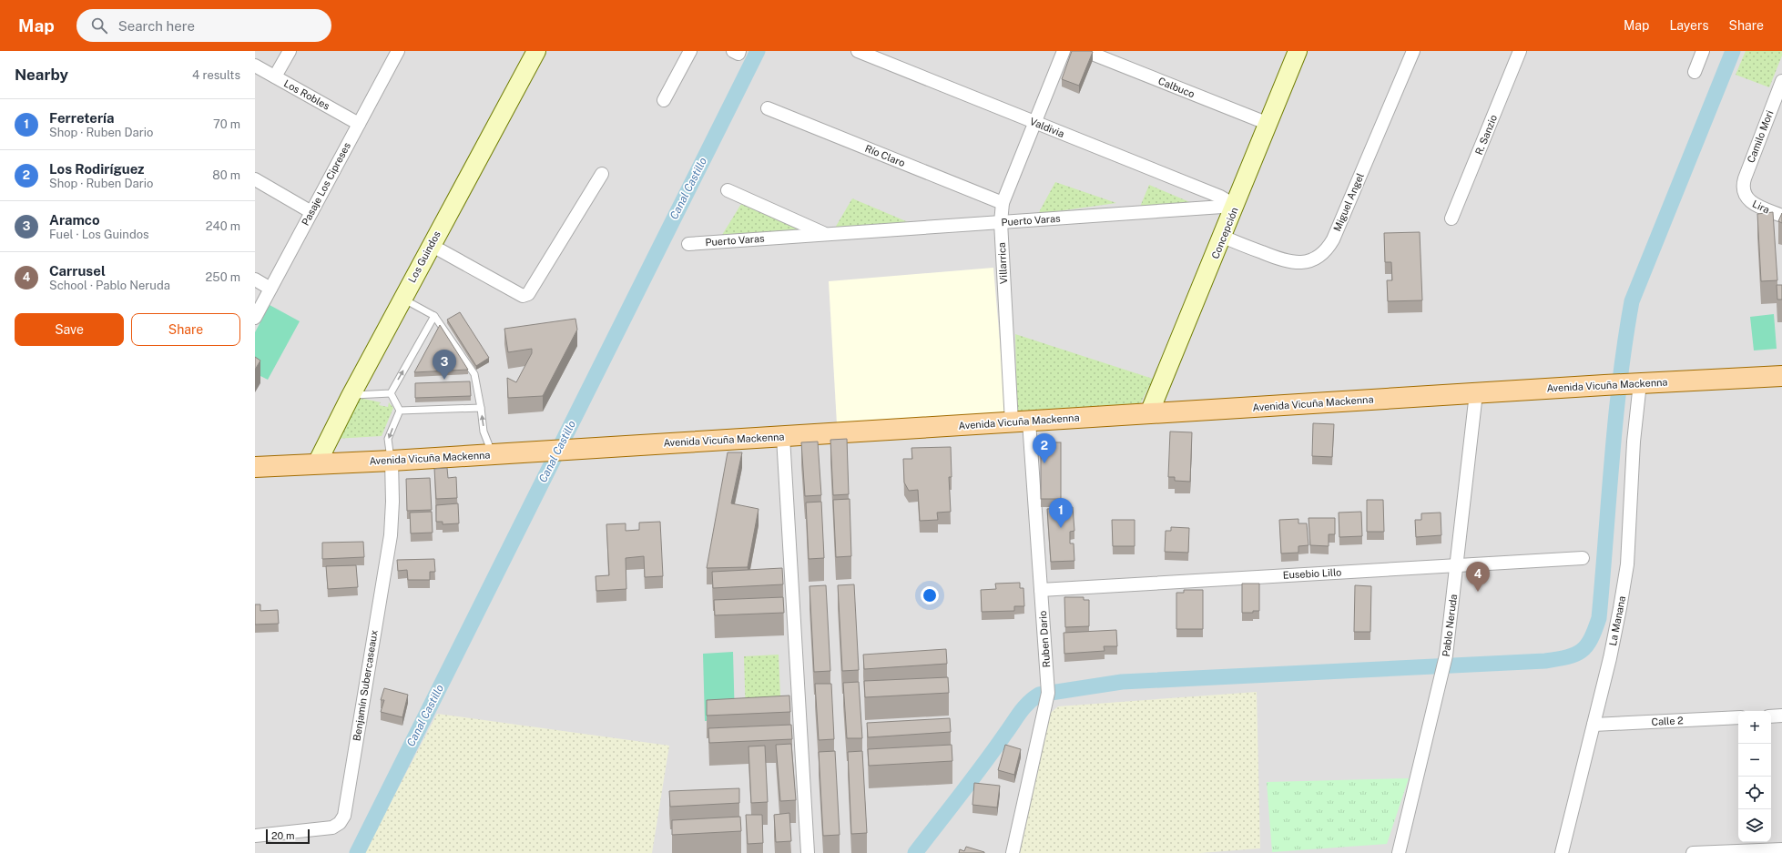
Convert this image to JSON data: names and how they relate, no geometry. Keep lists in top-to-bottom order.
{
  "streets": {
    "main road": ["Avenida Vicuña Mackenna"],
    "street": [
      "Calbuco",
      "Los Robles",
      "Valdivia",
      "R. Sanzio",
      "Camilo Mori",
      "Río Claro",
      "Pasaje Los Cipreses",
      "Miguel Angel",
      "Lira",
      "Puerto Varas",
      "Concepción",
      "Los Guindos",
      "Villarrica",
      "Eusebio Lillo",
      "La Manana",
      "Pablo Neruda",
      "Ruben Dario",
      "Benjamín Subercaseaux",
      "Calle 2"
    ]
  },
  "crossings": [
    ["Calbuco", "Concepción"],
    ["Los Robles", "Pasaje Los Cipreses"],
    ["Valdivia", "Puerto Varas"],
    ["Valdivia", "Concepción"],
    ["Valdivia", "Villarrica"],
    ["Camilo Mori", "Lira"],
    ["Río Claro", "Villarrica"],
    ["Miguel Angel", "Concepción"],
    ["Puerto Varas", "Concepción"],
    ["Puerto Varas", "Villarrica"],
    ["Concepción", "Avenida Vicuña Mackenna"],
    ["Los Guindos", "Avenida Vicuña Mackenna"],
    ["Villarrica", "Avenida Vicuña Mackenna"],
    ["Villarrica", "Ruben Dario"],
    ["Avenida Vicuña Mackenna", "La Manana"],
    ["Avenida Vicuña Mackenna", "Pablo Neruda"],
    ["Avenida Vicuña Mackenna", "Ruben Dario"],
    ["Avenida Vicuña Mackenna", "Benjamín Subercaseaux"],
    ["Eusebio Lillo", "Pablo Neruda"],
    ["Eusebio Lillo", "Ruben Dario"],
    ["La Manana", "Calle 2"]
  ],
  "water": ["Canal Castillo"],
  "scale_bar": "20 m",
  "page": {
    "header": "Map",
    "search": "Search here",
    "nav": ["Map", "Layers", "Share"],
    "heading": ["Nearby", "4 results"],
    "list": [
      {
        "mark": "1",
        "name": "Ferretería",
        "note": "Shop · Ruben Dario",
        "value": "70 m"
      },
      {
        "mark": "2",
        "name": "Los Rodiríguez",
        "note": "Shop · Ruben Dario",
        "value": "80 m"
      },
      {
        "mark": "3",
        "name": "Aramco",
        "note": "Fuel · Los Guindos",
        "value": "240 m"
      },
      {
        "mark": "4",
        "name": "Carrusel",
        "note": "School · Pablo Neruda",
        "value": "250 m"
      }
    ],
    "buttons": ["Save", "Share"],
    "pins": [
      "3",
      "2",
      "1",
      "4"
    ],
    "map_buttons": ["+", "−"],
    "scale": "20 m"
  }
}
